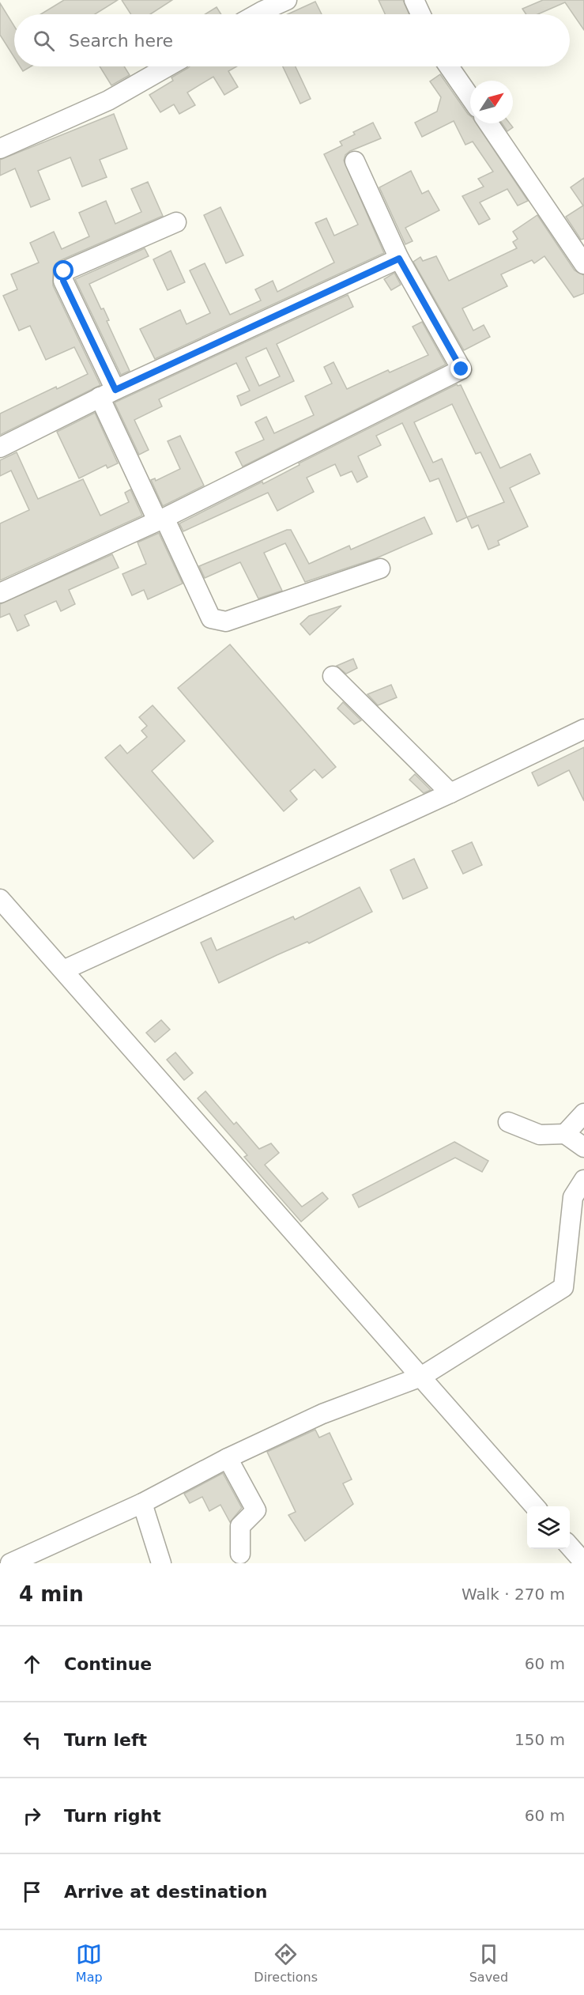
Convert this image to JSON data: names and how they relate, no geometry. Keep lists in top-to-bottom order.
{
  "north": "top right",
  "page": {
    "search": "Search here",
    "heading": ["4 min", "Walk · 270 m"],
    "list": [
      ["Continue", "60 m"],
      ["Turn left", "150 m"],
      ["Turn right", "60 m"],
      "Arrive at destination"
    ],
    "nav": ["Map", "Directions", "Saved"]
  }
}
